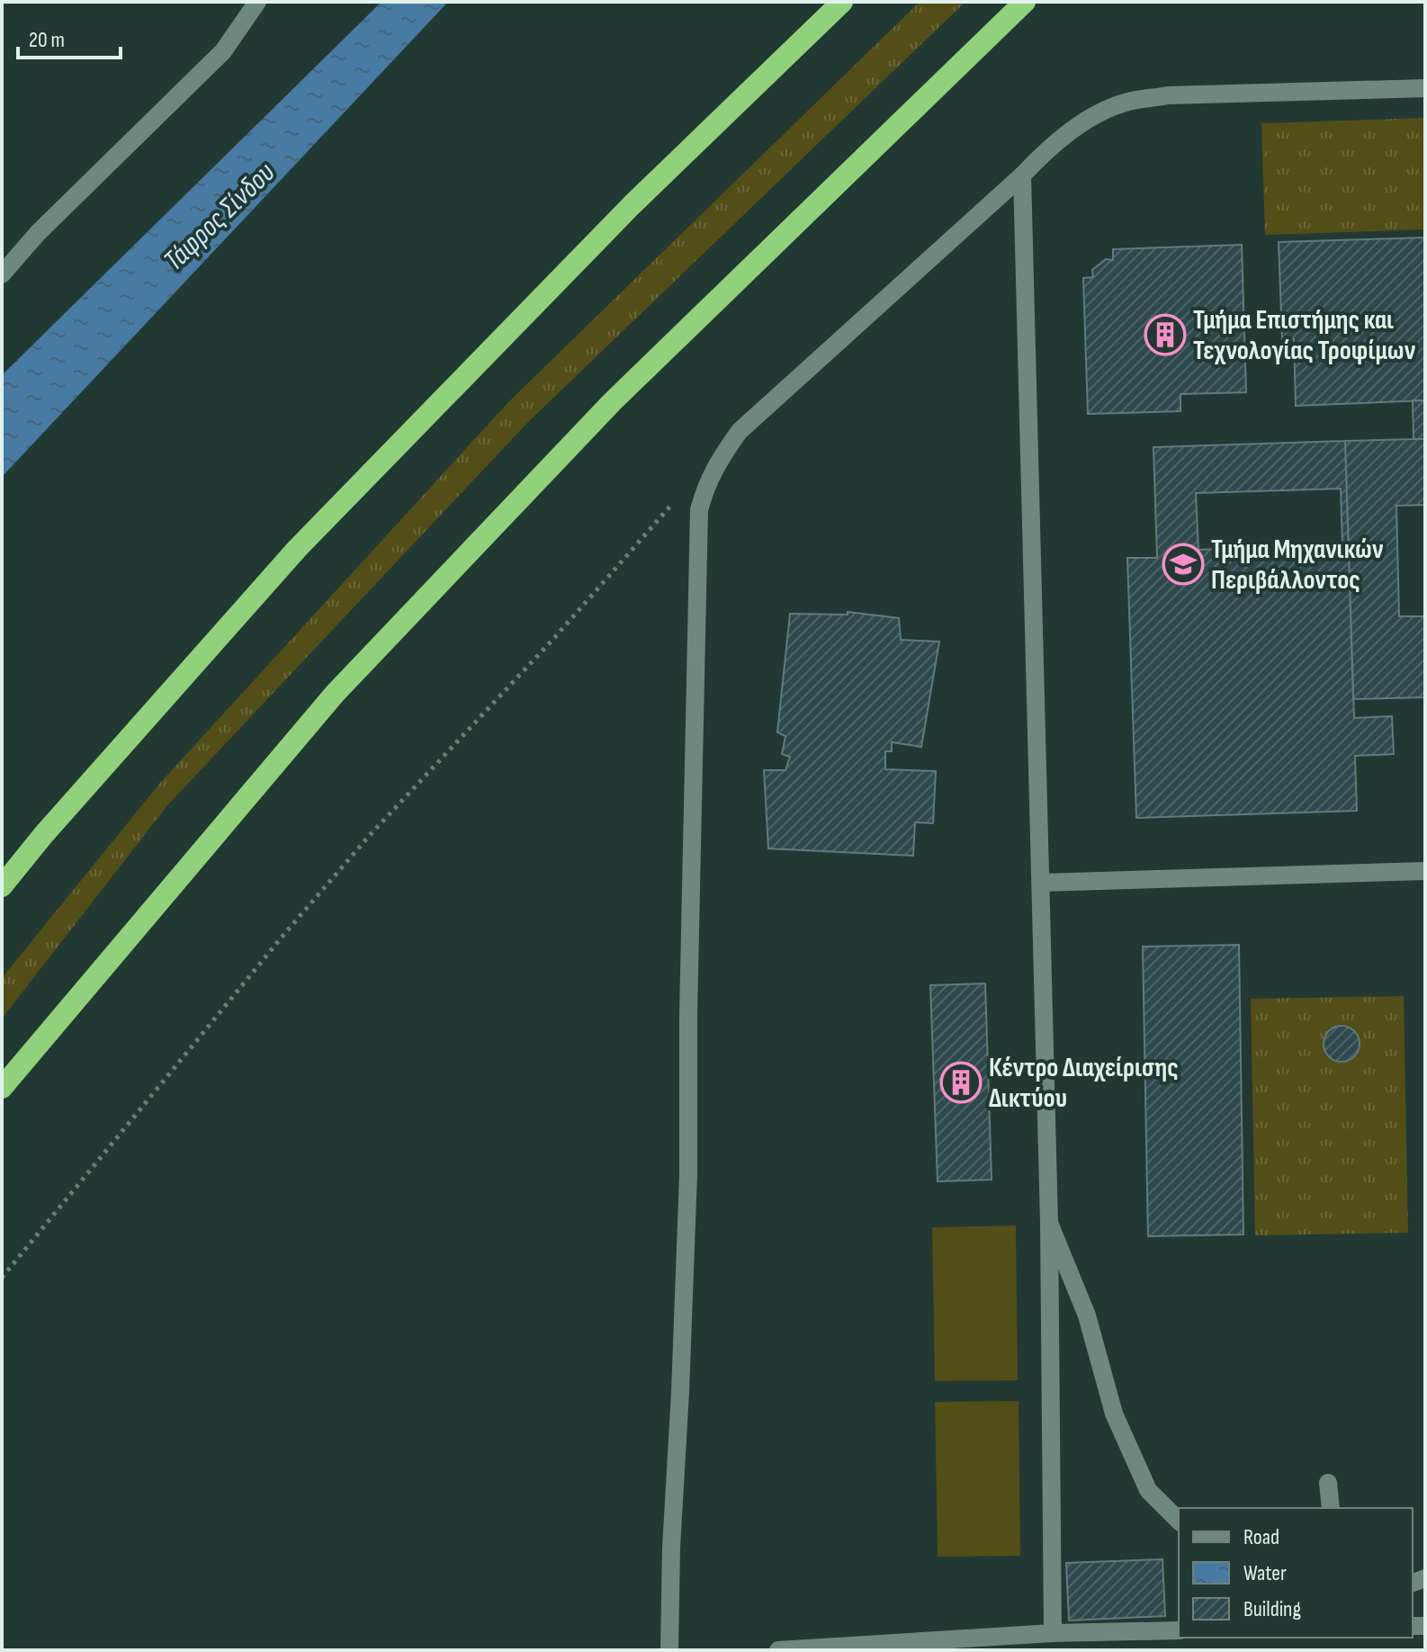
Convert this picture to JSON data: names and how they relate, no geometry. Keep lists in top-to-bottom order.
{
  "water": ["Τάφρος Σίνδου"],
  "places": {
    "building": ["Τμήμα Επιστήμης και Τεχνολογίας Τροφίμων", "Κέντρο Διαχείρισης Δικτύου"],
    "school or university": ["Τμήμα Μηχανικών Περιβάλλοντος"]
  },
  "legend": ["Road", "Water", "Building"],
  "scale_bar": "20 m"
}
